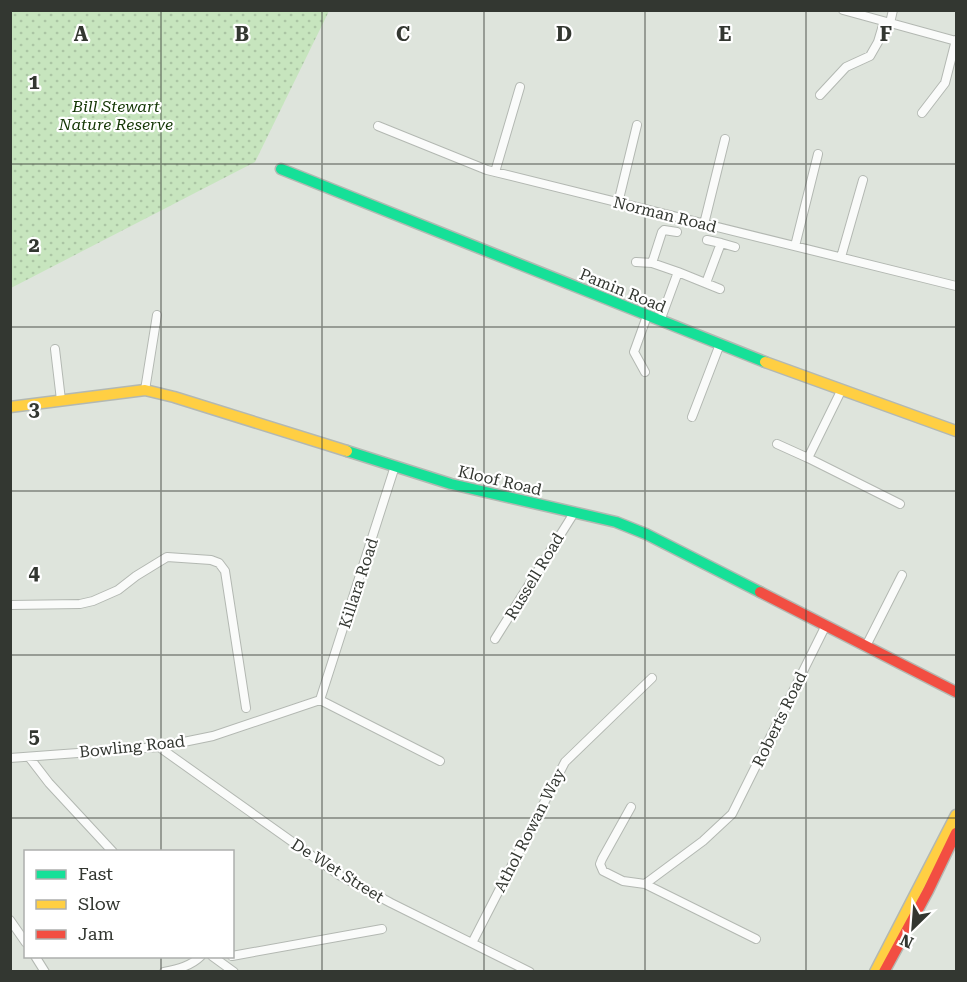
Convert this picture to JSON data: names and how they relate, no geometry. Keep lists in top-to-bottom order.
{
  "streets": {
    "main road": ["Pamin Road", "Kloof Road"],
    "street": [
      "Norman Road",
      "Russell Road",
      "Killara Road",
      "Roberts Road",
      "Bowling Road",
      "Athol Rowan Way",
      "De Wet Street"
    ]
  },
  "crossings": [
    ["Kloof Road", "Russell Road"],
    ["Kloof Road", "Killara Road"],
    ["Kloof Road", "Roberts Road"],
    ["Killara Road", "Bowling Road"],
    ["Bowling Road", "De Wet Street"],
    ["Athol Rowan Way", "De Wet Street"]
  ],
  "parks": ["Bill Stewart Nature Reserve"],
  "legend": ["Fast", "Slow", "Jam"],
  "north": "bottom left",
  "grid": {
    "columns": [
      "A",
      "B",
      "C",
      "D",
      "E",
      "F"
    ],
    "rows": [
      "1",
      "2",
      "3",
      "4",
      "5"
    ]
  }
}
